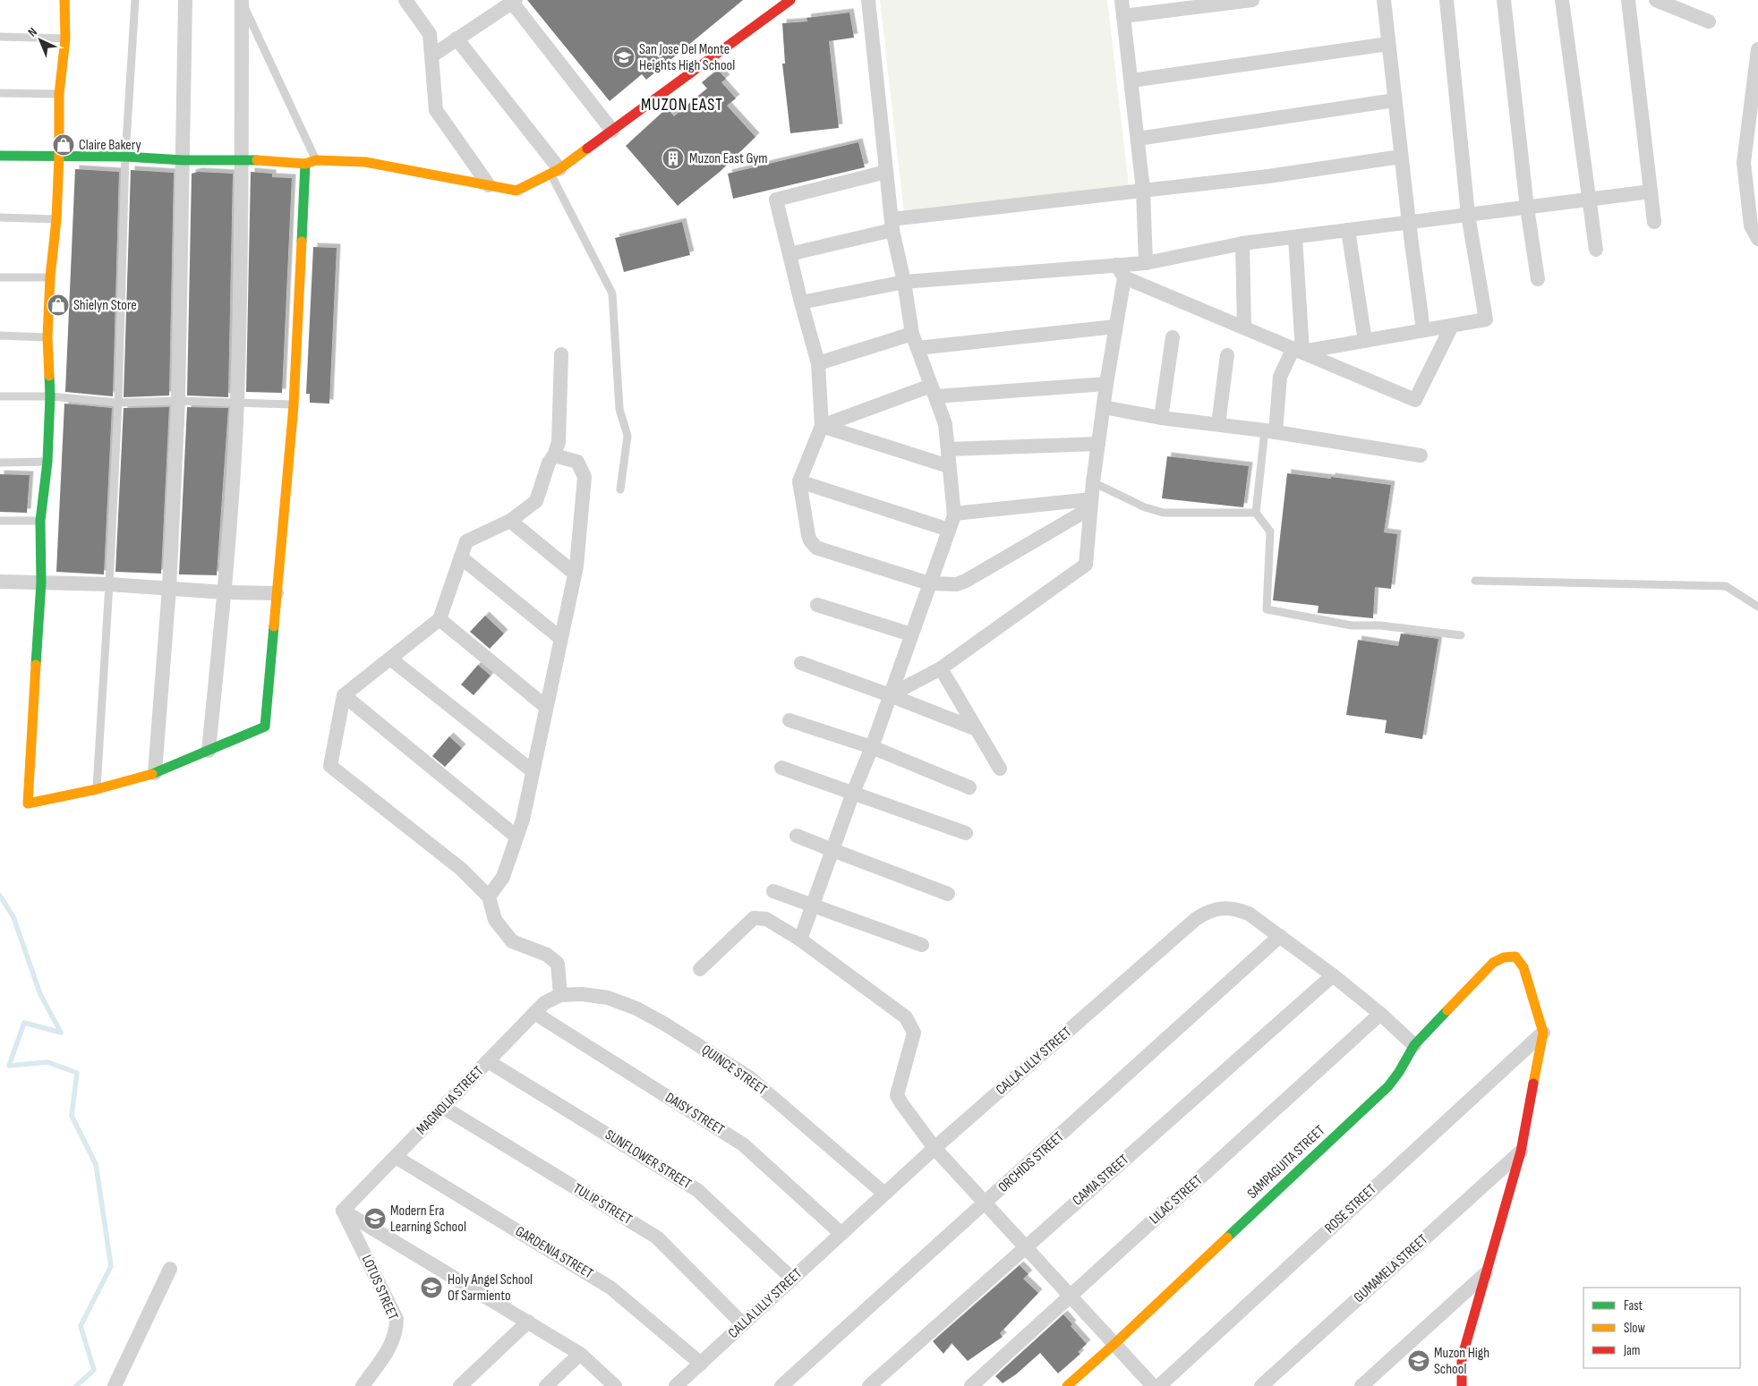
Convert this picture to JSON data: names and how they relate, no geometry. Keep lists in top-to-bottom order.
{
  "streets": {
    "street": [
      "CALLA LILLY STREET",
      "QUINCE STREET",
      "MAGNOLIA STREET",
      "DAISY STREET",
      "SUNFLOWER STREET",
      "ORCHIDS STREET",
      "SAMPAGUITA STREET",
      "CAMIA STREET",
      "LILAC STREET",
      "TULIP STREET",
      "ROSE STREET",
      "GARDENIA STREET",
      "GUMAMELA STREET",
      "LOTUS STREET"
    ]
  },
  "crossings": [
    ["CALLA LILLY STREET", "QUINCE STREET"],
    ["CALLA LILLY STREET", "DAISY STREET"],
    ["CALLA LILLY STREET", "SUNFLOWER STREET"],
    ["CALLA LILLY STREET", "ORCHIDS STREET"],
    ["CALLA LILLY STREET", "SAMPAGUITA STREET"],
    ["CALLA LILLY STREET", "CAMIA STREET"],
    ["CALLA LILLY STREET", "LILAC STREET"],
    ["CALLA LILLY STREET", "TULIP STREET"],
    ["CALLA LILLY STREET", "GARDENIA STREET"],
    ["QUINCE STREET", "MAGNOLIA STREET"],
    ["MAGNOLIA STREET", "DAISY STREET"],
    ["MAGNOLIA STREET", "SUNFLOWER STREET"],
    ["MAGNOLIA STREET", "TULIP STREET"],
    ["MAGNOLIA STREET", "GARDENIA STREET"],
    ["MAGNOLIA STREET", "LOTUS STREET"],
    ["SAMPAGUITA STREET", "ROSE STREET"]
  ],
  "districts": ["MUZON EAST"],
  "places": {
    "school or university": [
      "San Jose Del Monte Heights High School",
      "Modern Era Learning School",
      "Holy Angel School Of Sarmiento",
      "Muzon High School"
    ],
    "shop": ["Claire Bakery", "Shielyn Store"],
    "building": ["Muzon East Gym"]
  },
  "legend": ["Fast", "Slow", "Jam"],
  "north": "top left"
}
